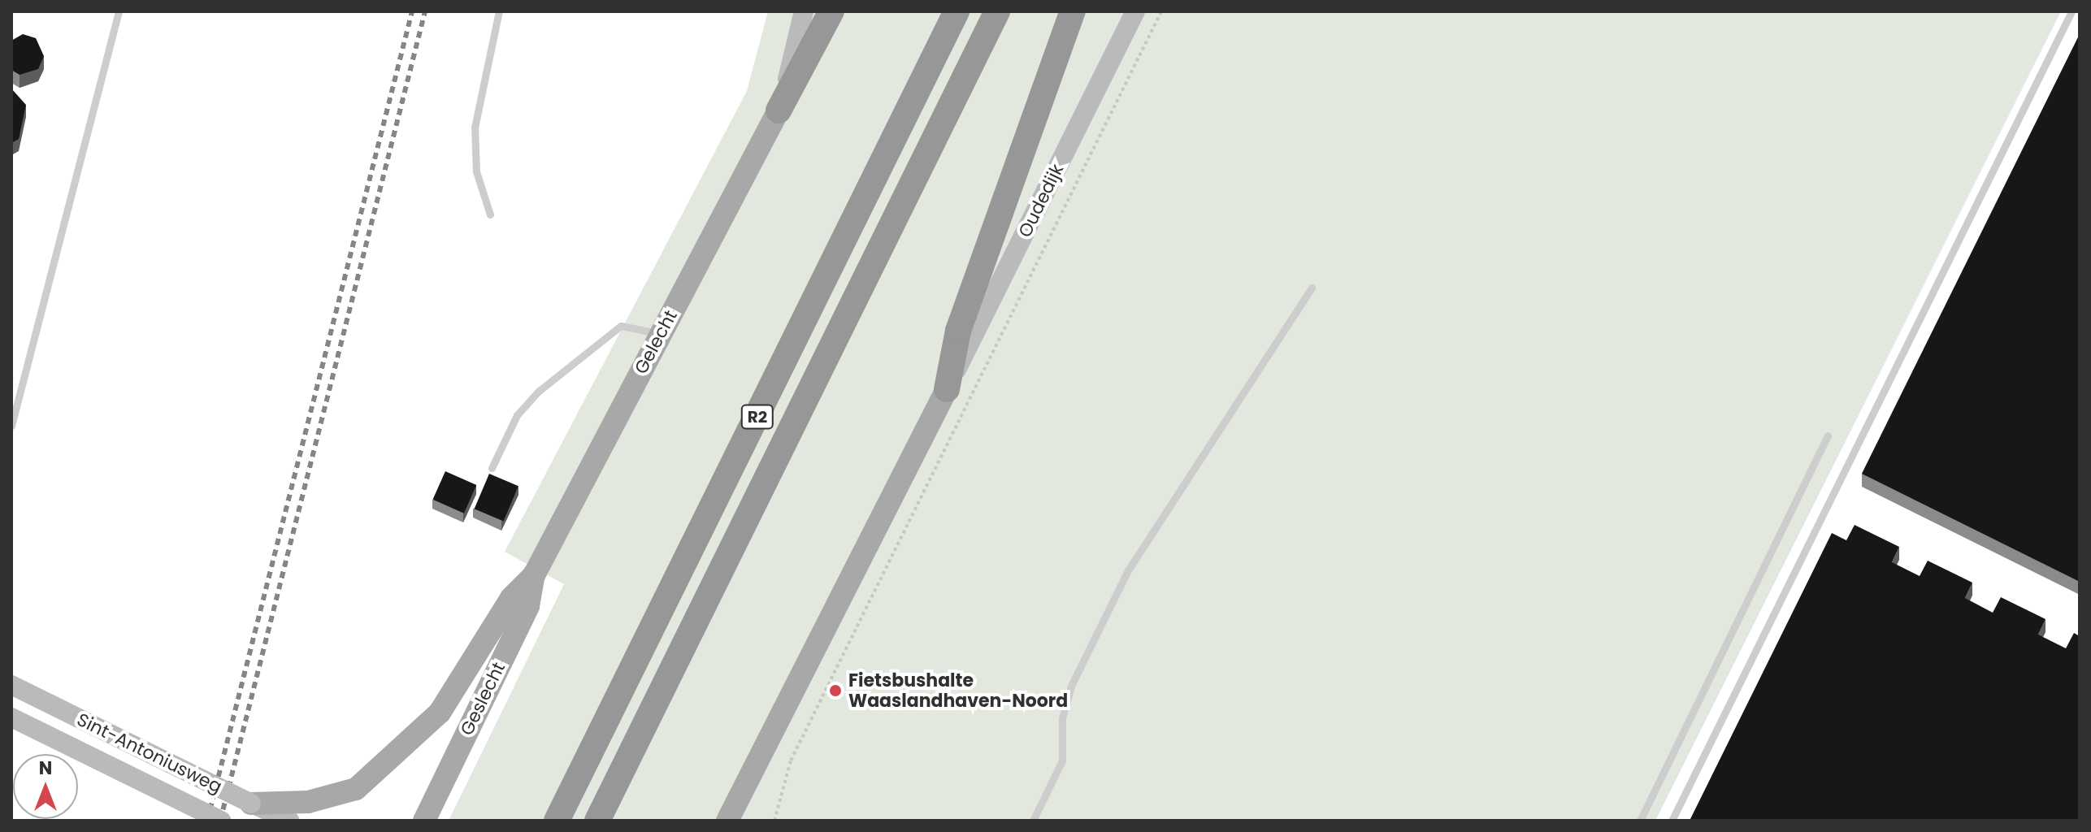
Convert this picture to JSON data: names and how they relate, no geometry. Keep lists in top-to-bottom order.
{
  "streets": {
    "highway": ["R2"],
    "main road": [
      "Oudedijk",
      "Gelecht",
      "Geslecht",
      "Sint-Antoniusweg"
    ]
  },
  "crossings": [
    ["Gelecht", "Geslecht"]
  ],
  "places": ["Fietsbushalte Waaslandhaven-Noord"],
  "north": "top"
}
